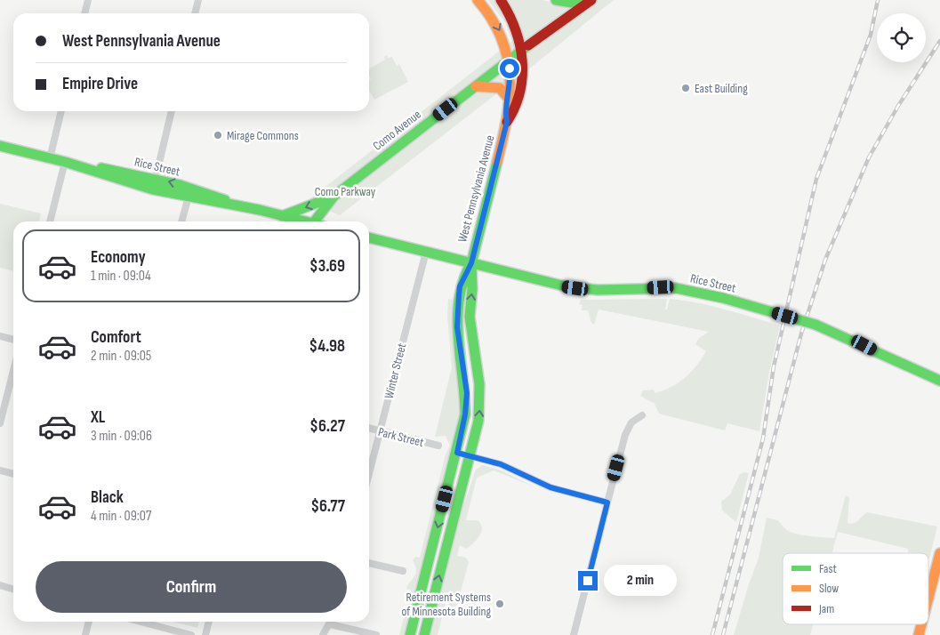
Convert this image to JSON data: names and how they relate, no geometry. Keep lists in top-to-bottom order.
{
  "streets": {
    "main road": ["Como Avenue", "Rice Street", "West Pennsylvania Avenue"],
    "street": ["Winter Street", "Park Street"]
  },
  "crossings": [
    ["Como Avenue", "West Pennsylvania Avenue"],
    ["Rice Street", "West Pennsylvania Avenue"],
    ["Rice Street", "Winter Street"],
    ["Winter Street", "Park Street"]
  ],
  "parks": ["Como Parkway"],
  "places": ["East Building", "Mirage Commons", "Retirement Systems of Minnesota Building"],
  "legend": ["Fast", "Slow", "Jam"],
  "page": {
    "banner": ["West Pennsylvania Avenue", "Empire Drive"],
    "list": [
      {
        "name": "Economy",
        "note": "1 min · 09:04",
        "value": "$3.69"
      },
      {
        "name": "Comfort",
        "note": "2 min · 09:05",
        "value": "$4.98"
      },
      {
        "name": "XL",
        "note": "3 min · 09:06",
        "value": "$6.27"
      },
      {
        "name": "Black",
        "note": "4 min · 09:07",
        "value": "$6.77"
      }
    ],
    "buttons": "Confirm",
    "bubble": "2 min"
  }
}
